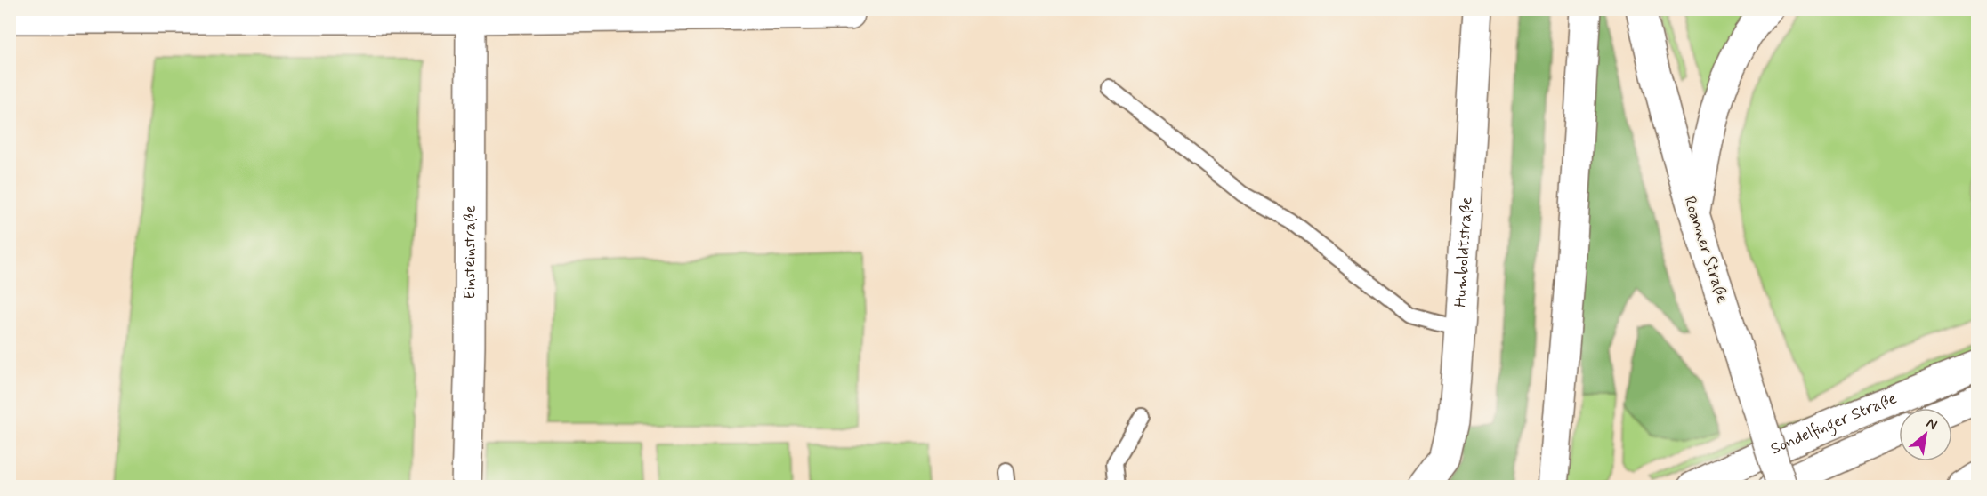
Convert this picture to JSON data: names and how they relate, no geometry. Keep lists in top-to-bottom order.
{
  "streets": {
    "street": [
      "Roanner Straße",
      "Einsteinstraße",
      "Humboldtstraße",
      "Sondelfinger Straße"
    ]
  },
  "north": "top right"
}
